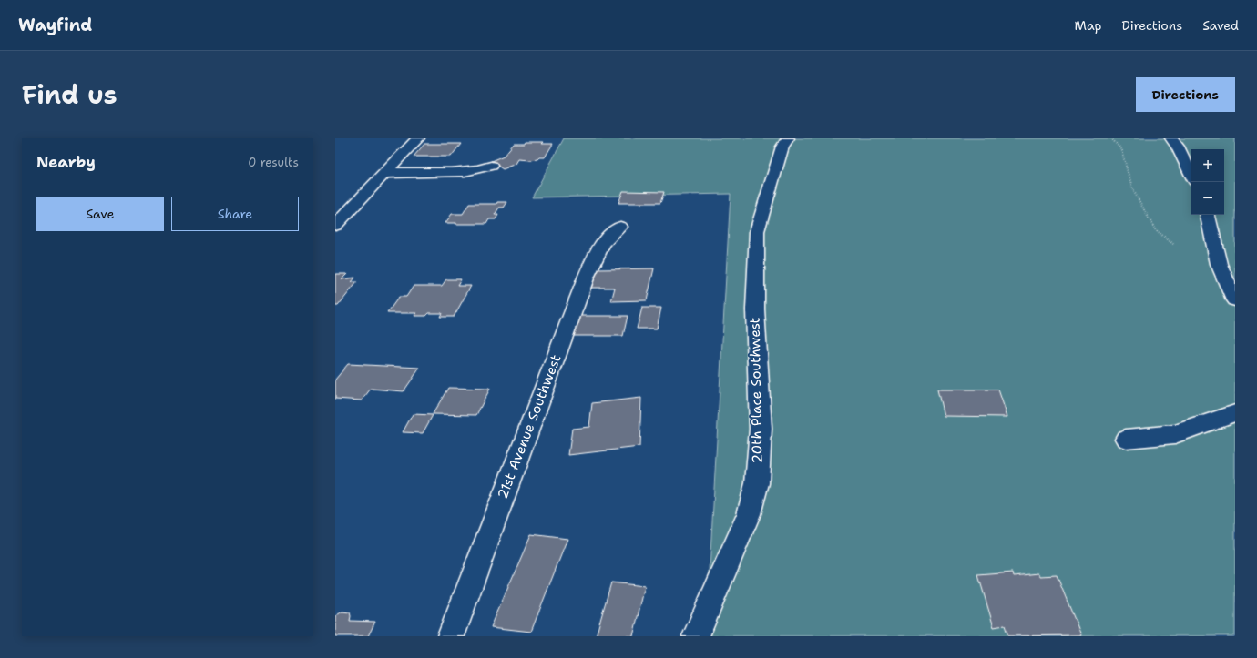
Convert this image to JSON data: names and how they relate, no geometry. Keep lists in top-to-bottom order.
{
  "streets": {
    "street": ["20th Place Southwest", "21st Avenue Southwest"]
  },
  "page": {
    "header": "Wayfind",
    "nav": ["Map", "Directions", "Saved"],
    "title": "Find us",
    "buttons": [
      "Directions",
      ["Save", "Share"]
    ],
    "heading": ["Nearby", "0 results"],
    "map_buttons": ["+", "−"]
  }
}
